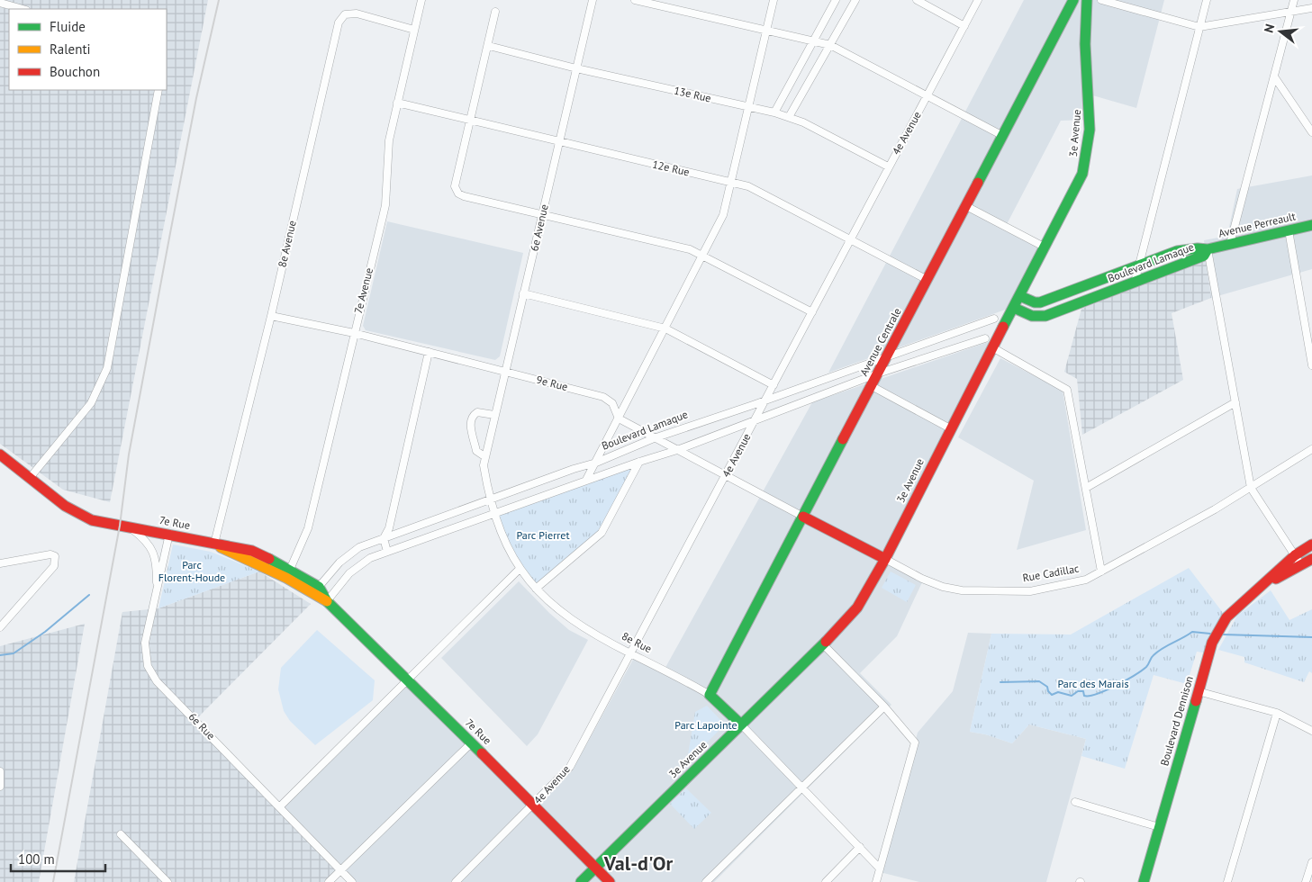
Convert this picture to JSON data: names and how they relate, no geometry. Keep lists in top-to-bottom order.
{
  "streets": {
    "street": [
      "13e Rue",
      "4e Avenue",
      "3e Avenue",
      "12e Rue",
      "Avenue Perreault",
      "6e Avenue",
      "8e Avenue",
      "Boulevard Lamaque",
      "7e Avenue",
      "Avenue Centrale",
      "9e Rue",
      "7e Rue",
      "Rue Cadillac",
      "8e Rue",
      "Boulevard Dennison",
      "6e Rue"
    ]
  },
  "crossings": [
    ["13e Rue", "4e Avenue"],
    ["13e Rue", "6e Avenue"],
    ["4e Avenue", "12e Rue"],
    ["4e Avenue", "Boulevard Lamaque"],
    ["4e Avenue", "7e Rue"],
    ["4e Avenue", "8e Rue"],
    ["3e Avenue", "Boulevard Lamaque"],
    ["3e Avenue", "7e Rue"],
    ["3e Avenue", "Rue Cadillac"],
    ["3e Avenue", "8e Rue"],
    ["12e Rue", "6e Avenue"],
    ["12e Rue", "7e Avenue"],
    ["12e Rue", "Avenue Centrale"],
    ["Avenue Perreault", "Boulevard Lamaque"],
    ["6e Avenue", "9e Rue"],
    ["6e Avenue", "8e Rue"],
    ["8e Avenue", "7e Avenue"],
    ["8e Avenue", "9e Rue"],
    ["8e Avenue", "7e Rue"],
    ["Boulevard Lamaque", "Avenue Centrale"],
    ["Boulevard Lamaque", "7e Rue"],
    ["Boulevard Lamaque", "8e Rue"],
    ["7e Avenue", "9e Rue"],
    ["7e Avenue", "7e Rue"],
    ["Avenue Centrale", "Rue Cadillac"],
    ["Avenue Centrale", "8e Rue"],
    ["7e Rue", "6e Rue"]
  ],
  "districts": ["Val-d'Or"],
  "parks": [
    "Parc Pierret",
    "Parc Florent-Houde",
    "Parc des Marais",
    "Parc Lapointe"
  ],
  "legend": ["Fluide", "Ralenti", "Bouchon"],
  "scale_bar": "100 m",
  "north": "left"
}
